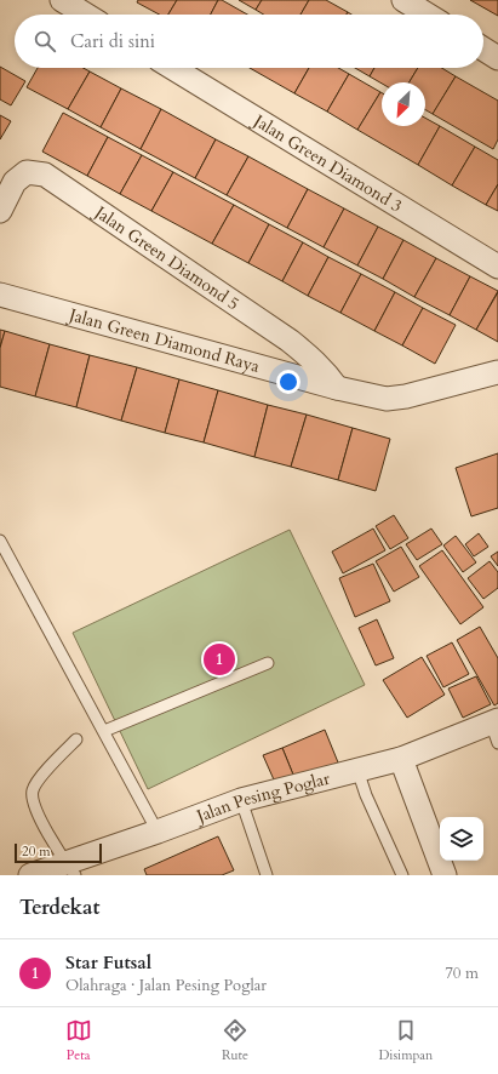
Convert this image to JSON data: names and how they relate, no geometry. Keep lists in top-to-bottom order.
{
  "streets": {
    "street": [
      "Jalan Green Diamond 3",
      "Jalan Green Diamond 5",
      "Jalan Green Diamond Raya",
      "Jalan Pesing Poglar"
    ]
  },
  "crossings": [
    ["Jalan Green Diamond 5", "Jalan Green Diamond Raya"]
  ],
  "scale_bar": "20 m",
  "north": "bottom left",
  "page": {
    "search": "Cari di sini",
    "pins": "1",
    "scale": "20 m",
    "heading": "Terdekat",
    "list": [
      {
        "mark": "1",
        "name": "Star Futsal",
        "note": "Olahraga · Jalan Pesing Poglar",
        "value": "70 m"
      }
    ],
    "nav": ["Peta", "Rute", "Disimpan"]
  }
}
